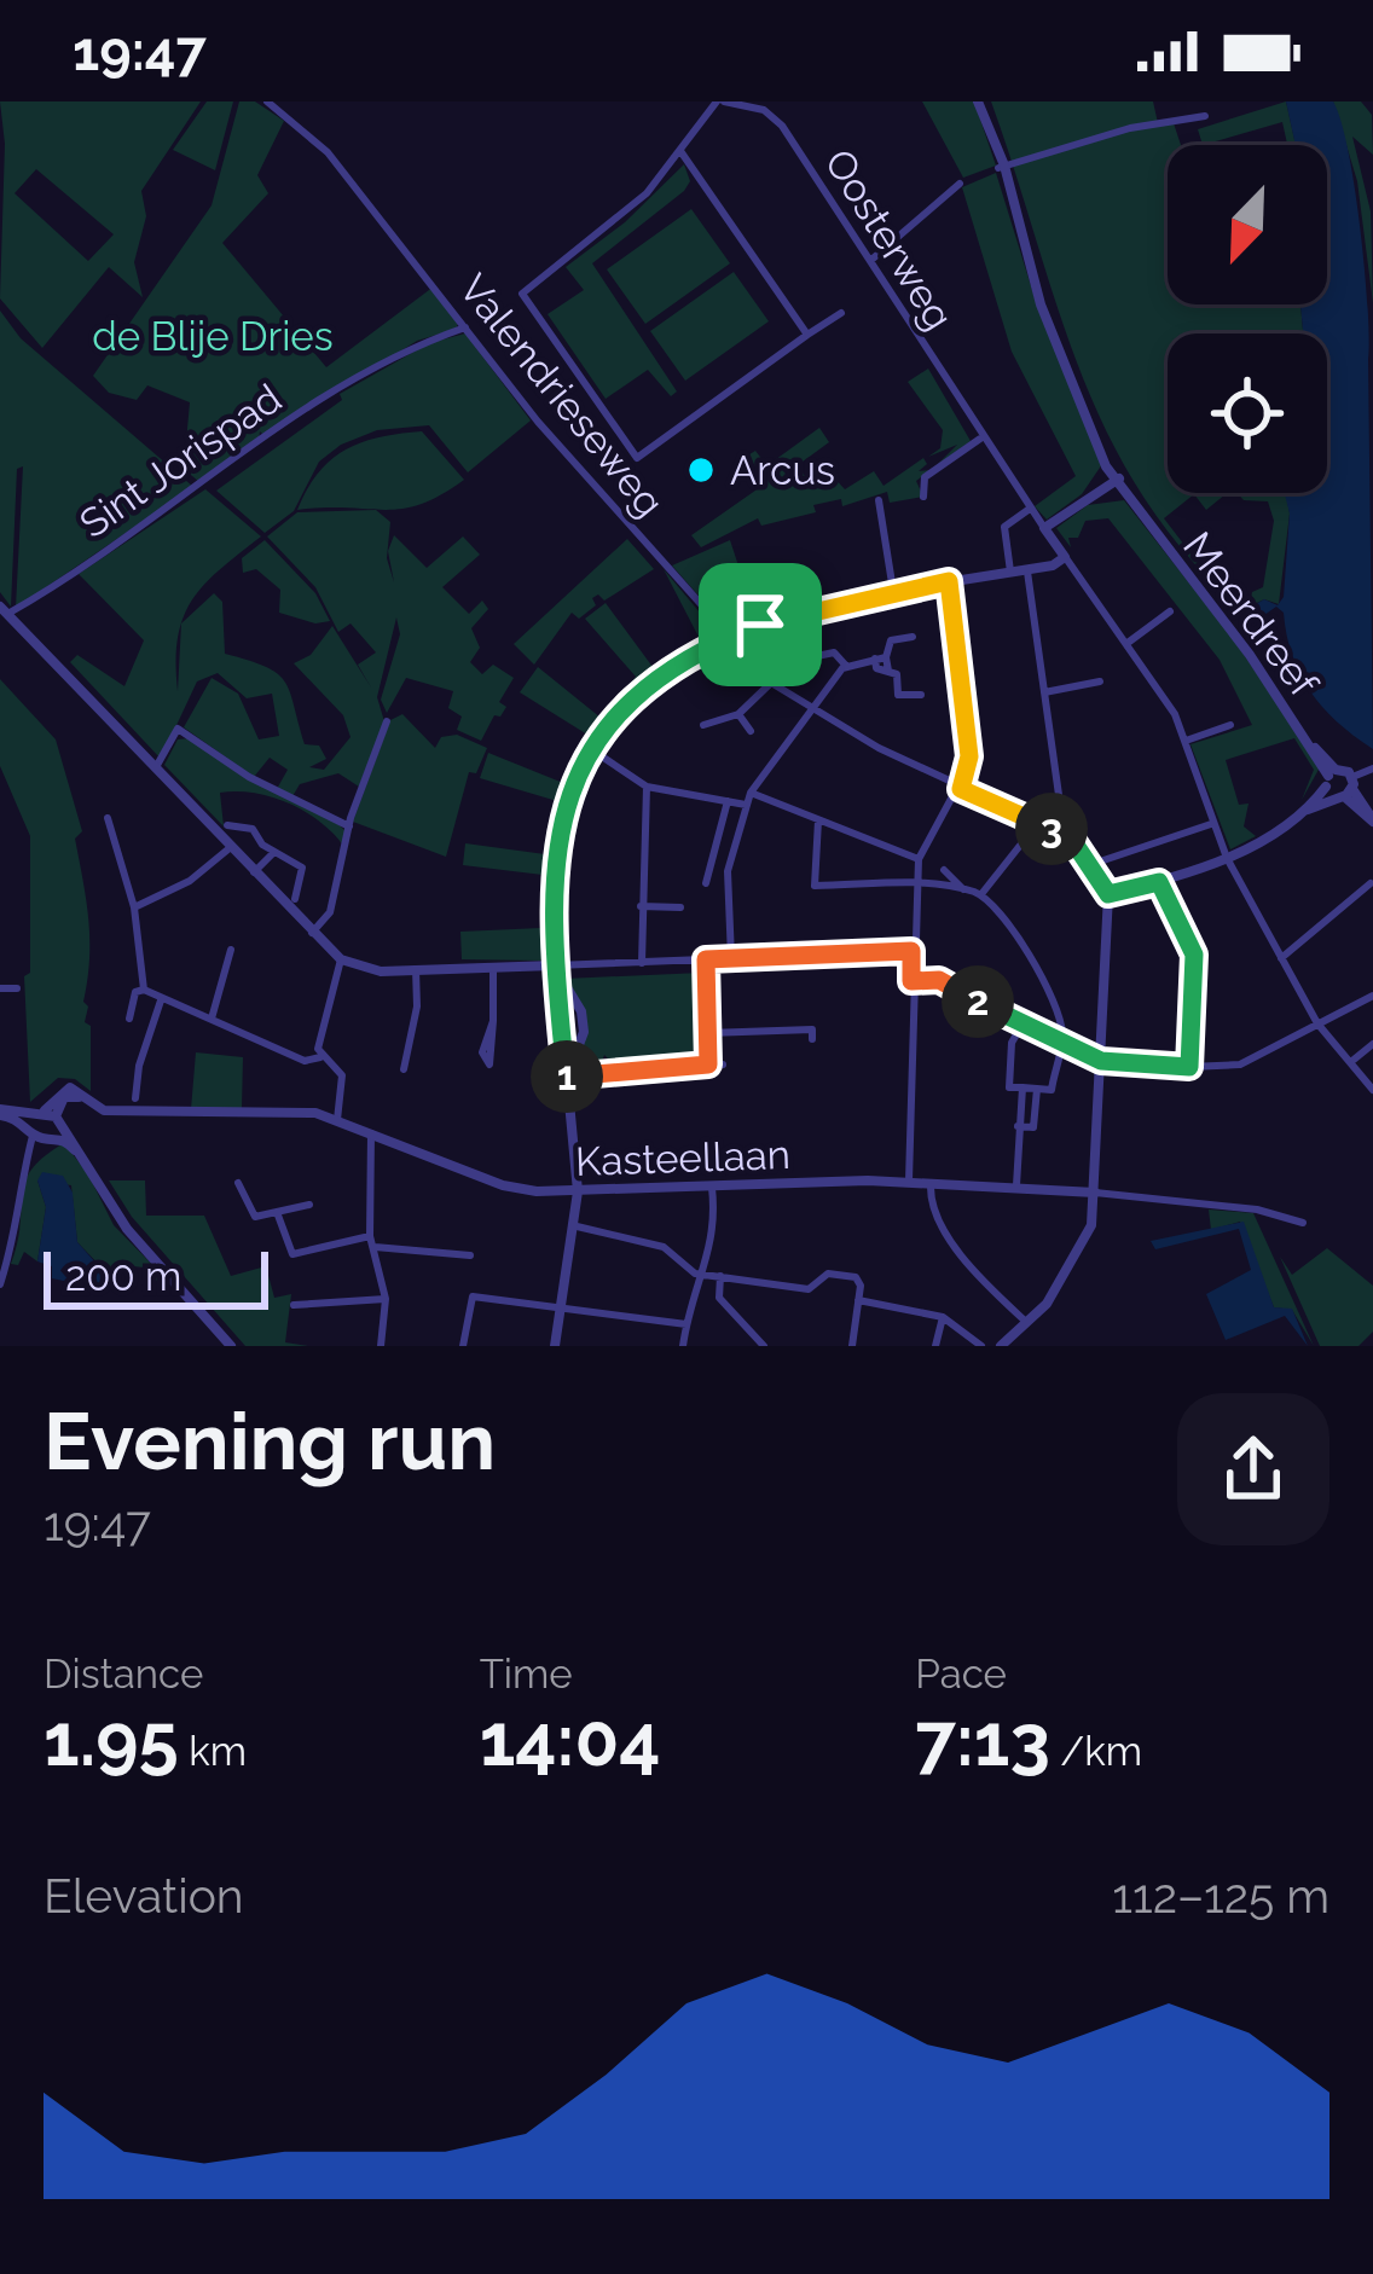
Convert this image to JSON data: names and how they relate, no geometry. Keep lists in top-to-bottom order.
{
  "streets": {
    "street": [
      "Oosterweg",
      "Valendrieseweg",
      "Sint Jorispad",
      "Meerdreef",
      "Kasteellaan"
    ]
  },
  "crossings": [
    ["Valendrieseweg", "Sint Jorispad"]
  ],
  "parks": ["de Blije Dries"],
  "places": ["Arcus"],
  "scale_bar": "200 m",
  "north": "bottom left",
  "page": {
    "status": "19:47",
    "pins": ["3", "2", "1"],
    "scale": "200 m",
    "heading": ["Evening run", "19:47"],
    "stats": [
      ["Distance", "1.95 km"],
      ["Time", "14:04"],
      ["Pace", "7:13 /km"]
    ],
    "chart": ["Elevation", "112–125 m"]
  }
}
